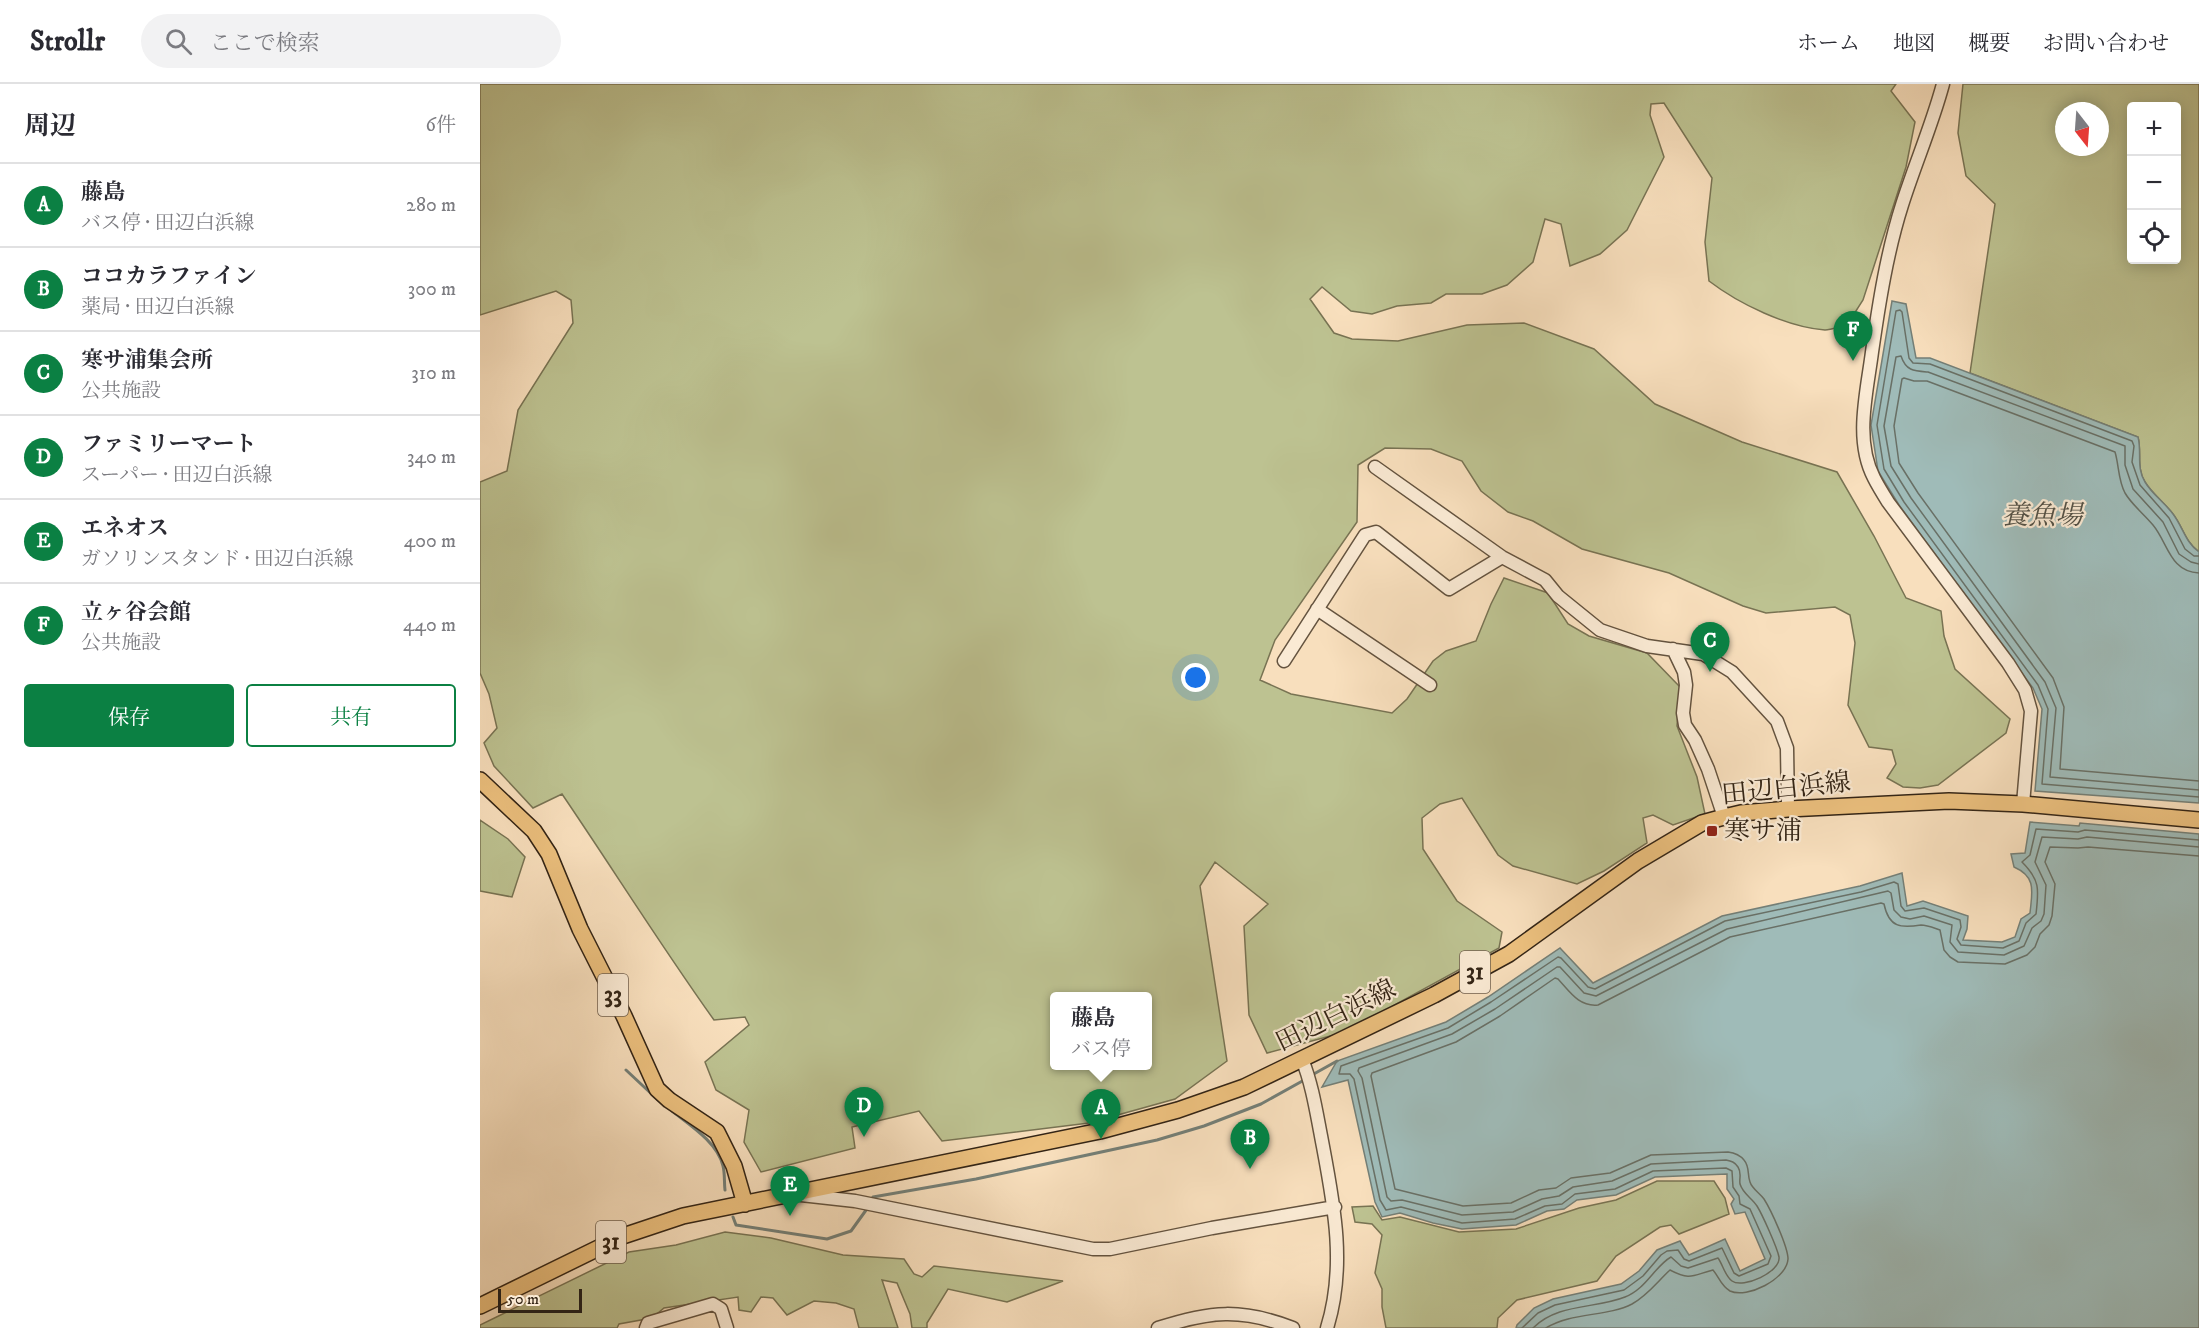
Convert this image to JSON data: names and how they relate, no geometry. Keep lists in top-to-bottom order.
{
  "streets": {
    "main road": ["田辺白浜線", "31", "33"]
  },
  "crossings": [
    ["田辺白浜線", "33"]
  ],
  "water": ["養魚場"],
  "places": {
    "transit": ["寒サ浦"]
  },
  "scale_bar": "50 m",
  "north": "bottom",
  "page": {
    "header": "Strollr",
    "search": "ここで検索",
    "nav": [
      "ホーム",
      "地図",
      "概要",
      "お問い合わせ"
    ],
    "heading": ["周辺", "6件"],
    "map_buttons": ["+", "−"],
    "list": [
      {
        "mark": "A",
        "name": "藤島",
        "note": "バス停 · 田辺白浜線",
        "value": "280 m"
      },
      {
        "mark": "B",
        "name": "ココカラファイン",
        "note": "薬局 · 田辺白浜線",
        "value": "300 m"
      },
      {
        "mark": "C",
        "name": "寒サ浦集会所",
        "note": "公共施設",
        "value": "310 m"
      },
      {
        "mark": "D",
        "name": "ファミリーマート",
        "note": "スーパー · 田辺白浜線",
        "value": "340 m"
      },
      {
        "mark": "E",
        "name": "エネオス",
        "note": "ガソリンスタンド · 田辺白浜線",
        "value": "400 m"
      },
      {
        "mark": "F",
        "name": "立ヶ谷会館",
        "note": "公共施設",
        "value": "440 m"
      }
    ],
    "pins": [
      "F",
      "C",
      "D",
      "A",
      "B",
      "E"
    ],
    "buttons": ["保存", "共有"],
    "popup": ["藤島", "バス停"],
    "scale": "50 m"
  }
}
